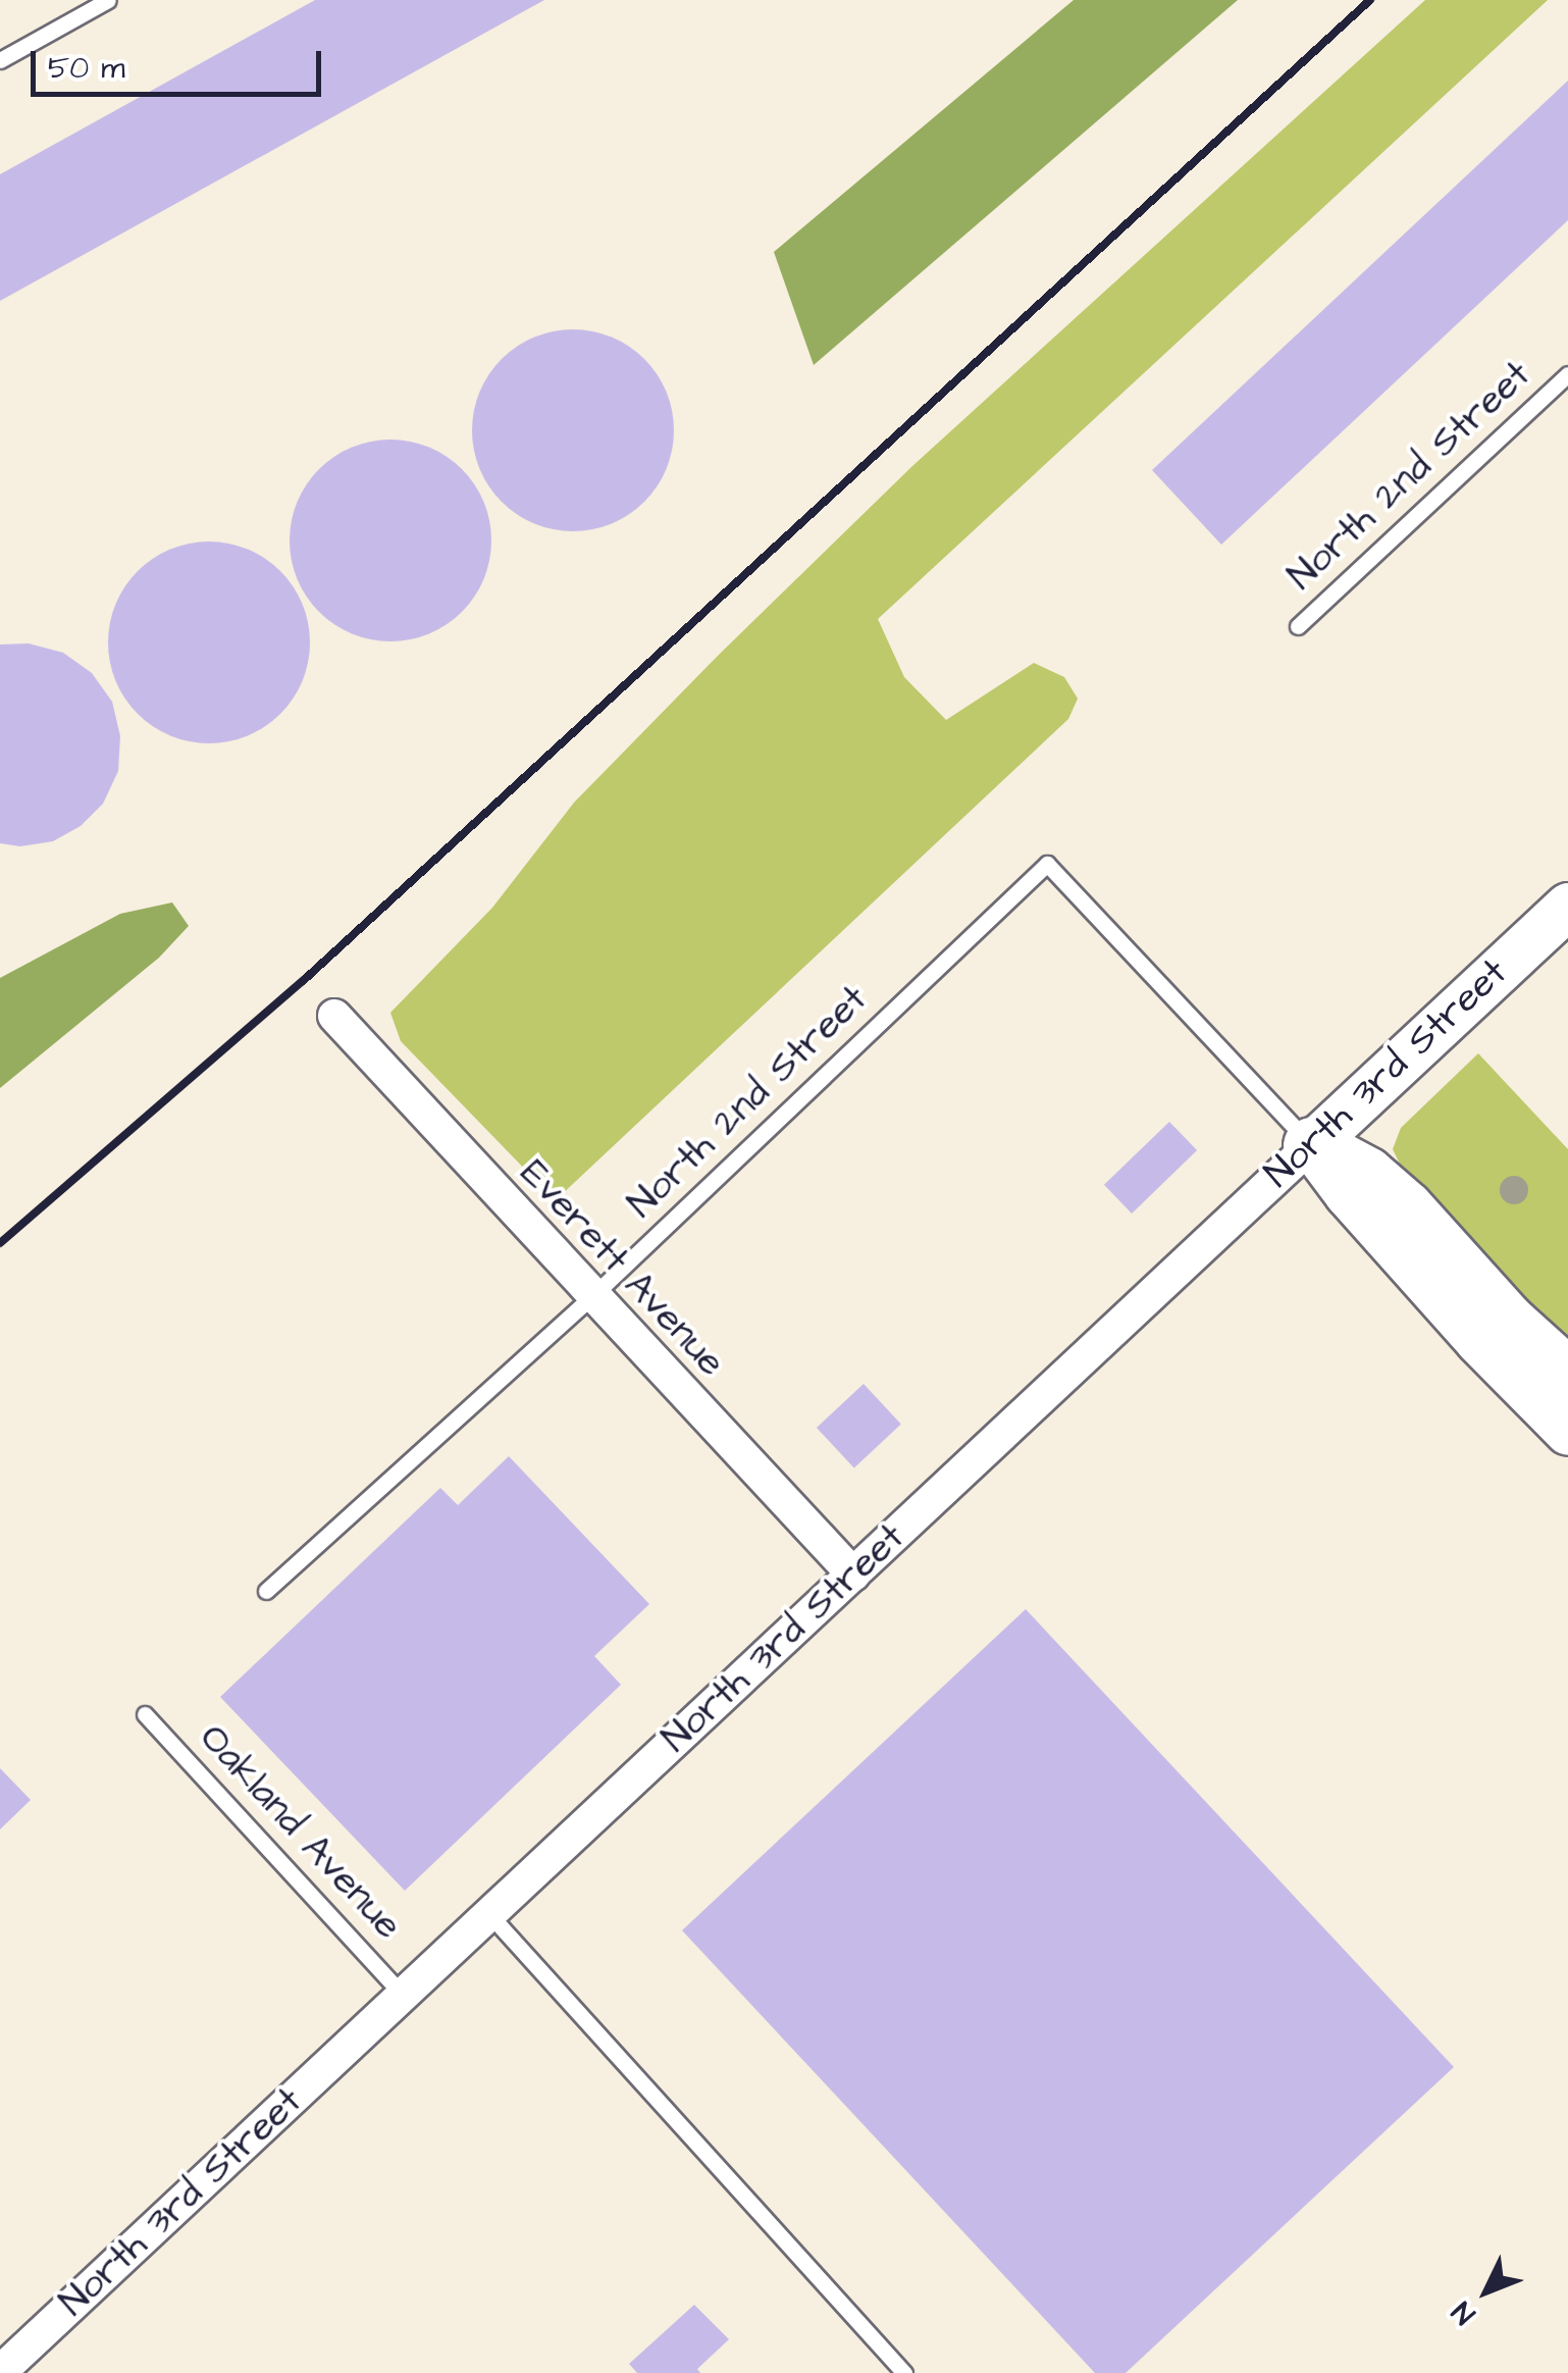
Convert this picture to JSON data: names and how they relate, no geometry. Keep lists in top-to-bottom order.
{
  "streets": {
    "main road": ["North 3rd Street"],
    "street": ["Everett Avenue"],
    "lane": ["North 2nd Street", "Oakland Avenue"]
  },
  "crossings": [
    ["North 2nd Street", "North 3rd Street"],
    ["North 2nd Street", "Everett Avenue"],
    ["North 3rd Street", "Everett Avenue"],
    ["North 3rd Street", "Oakland Avenue"]
  ],
  "scale_bar": "50 m",
  "north": "bottom left"
}
